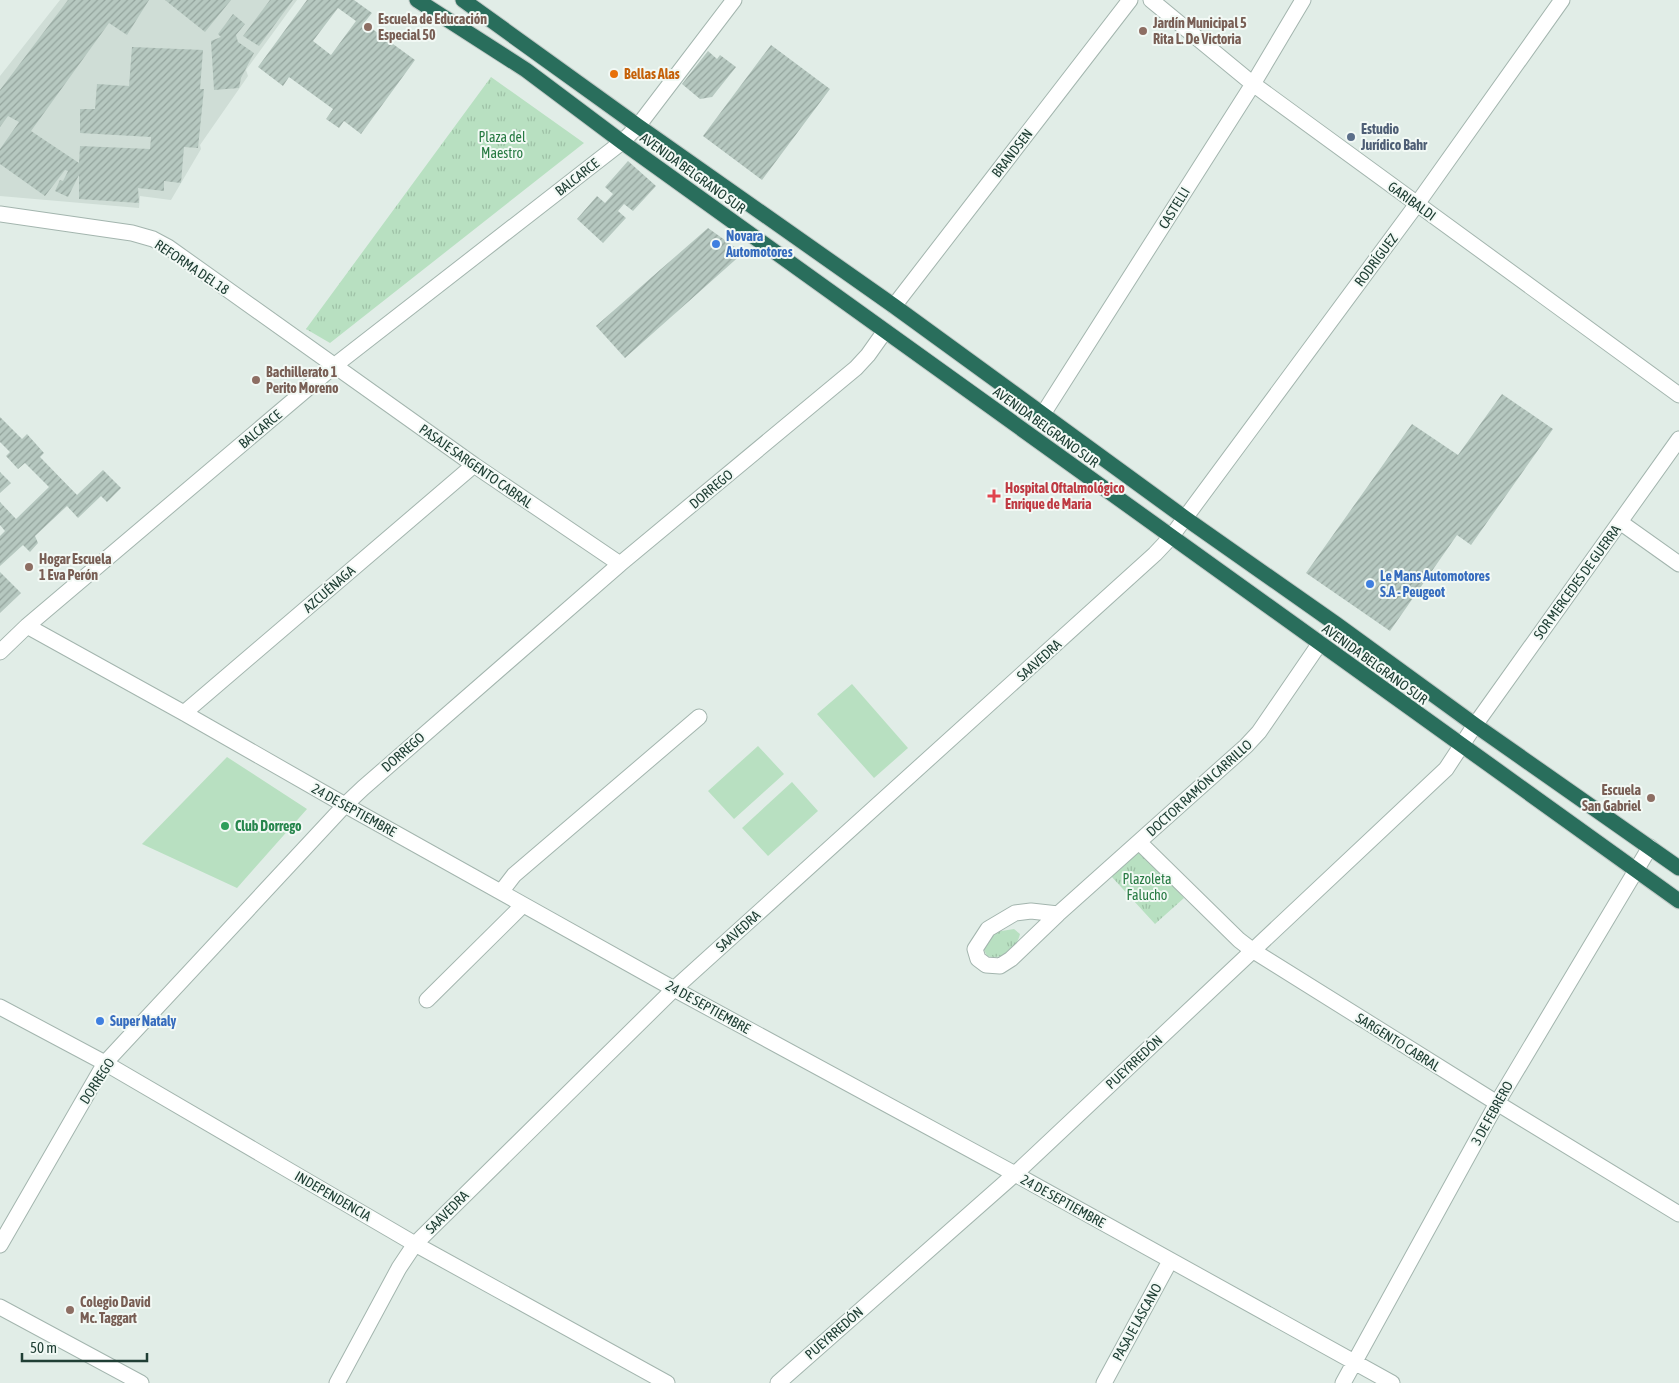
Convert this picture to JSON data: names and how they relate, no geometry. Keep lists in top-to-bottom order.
{
  "streets": {
    "highway": ["AVENIDA BELGRANO SUR"],
    "street": [
      "BRANDSEN",
      "BALCARCE",
      "GARIBALDI",
      "CASTELLI",
      "RODRÍGUEZ",
      "REFORMA DEL 18",
      "PASAJE SARGENTO CABRAL",
      "DORREGO",
      "SOR MERCEDES DE GUERRA",
      "AZCUÉNAGA",
      "SAAVEDRA",
      "DOCTOR RAMÓN CARRILLO",
      "24 DE SEPTIEMBRE",
      "SARGENTO CABRAL",
      "PUEYRREDÓN",
      "3 DE FEBRERO",
      "INDEPENDENCIA",
      "PASAJE LASCANO"
    ]
  },
  "crossings": [
    ["BRANDSEN", "AVENIDA BELGRANO SUR"],
    ["AVENIDA BELGRANO SUR", "BALCARCE"],
    ["AVENIDA BELGRANO SUR", "CASTELLI"],
    ["AVENIDA BELGRANO SUR", "RODRÍGUEZ"],
    ["AVENIDA BELGRANO SUR", "DORREGO"],
    ["AVENIDA BELGRANO SUR", "SOR MERCEDES DE GUERRA"],
    ["AVENIDA BELGRANO SUR", "SAAVEDRA"],
    ["AVENIDA BELGRANO SUR", "DOCTOR RAMÓN CARRILLO"],
    ["AVENIDA BELGRANO SUR", "PUEYRREDÓN"],
    ["AVENIDA BELGRANO SUR", "3 DE FEBRERO"],
    ["BALCARCE", "REFORMA DEL 18"],
    ["BALCARCE", "PASAJE SARGENTO CABRAL"],
    ["BALCARCE", "24 DE SEPTIEMBRE"],
    ["GARIBALDI", "CASTELLI"],
    ["GARIBALDI", "RODRÍGUEZ"],
    ["RODRÍGUEZ", "SAAVEDRA"],
    ["REFORMA DEL 18", "PASAJE SARGENTO CABRAL"],
    ["PASAJE SARGENTO CABRAL", "DORREGO"],
    ["PASAJE SARGENTO CABRAL", "AZCUÉNAGA"],
    ["DORREGO", "24 DE SEPTIEMBRE"],
    ["DORREGO", "INDEPENDENCIA"],
    ["SOR MERCEDES DE GUERRA", "PUEYRREDÓN"],
    ["AZCUÉNAGA", "24 DE SEPTIEMBRE"],
    ["SAAVEDRA", "24 DE SEPTIEMBRE"],
    ["SAAVEDRA", "INDEPENDENCIA"],
    ["DOCTOR RAMÓN CARRILLO", "SARGENTO CABRAL"],
    ["24 DE SEPTIEMBRE", "PUEYRREDÓN"],
    ["24 DE SEPTIEMBRE", "3 DE FEBRERO"],
    ["24 DE SEPTIEMBRE", "PASAJE LASCANO"],
    ["SARGENTO CABRAL", "PUEYRREDÓN"],
    ["SARGENTO CABRAL", "3 DE FEBRERO"]
  ],
  "parks": ["Plaza del Maestro", "Plazoleta Falucho"],
  "places": {
    "other": [
      "Escuela de Educación Especial 50",
      "Jardín Municipal 5 Rita L. De Victoria",
      "Bellas Alas",
      "Estudio Jurídico Bahr",
      "Novara Automotores",
      "Bachillerato 1 Perito Moreno",
      "Hogar Escuela 1 Eva Perón",
      "Le Mans Automotores S.A - Peugeot",
      "Escuela San Gabriel",
      "Club Dorrego",
      "Super Nataly",
      "Colegio David Mc. Taggart"
    ],
    "health": ["Hospital Oftalmológico Enrique de Maria"]
  },
  "scale_bar": "50 m"
}
